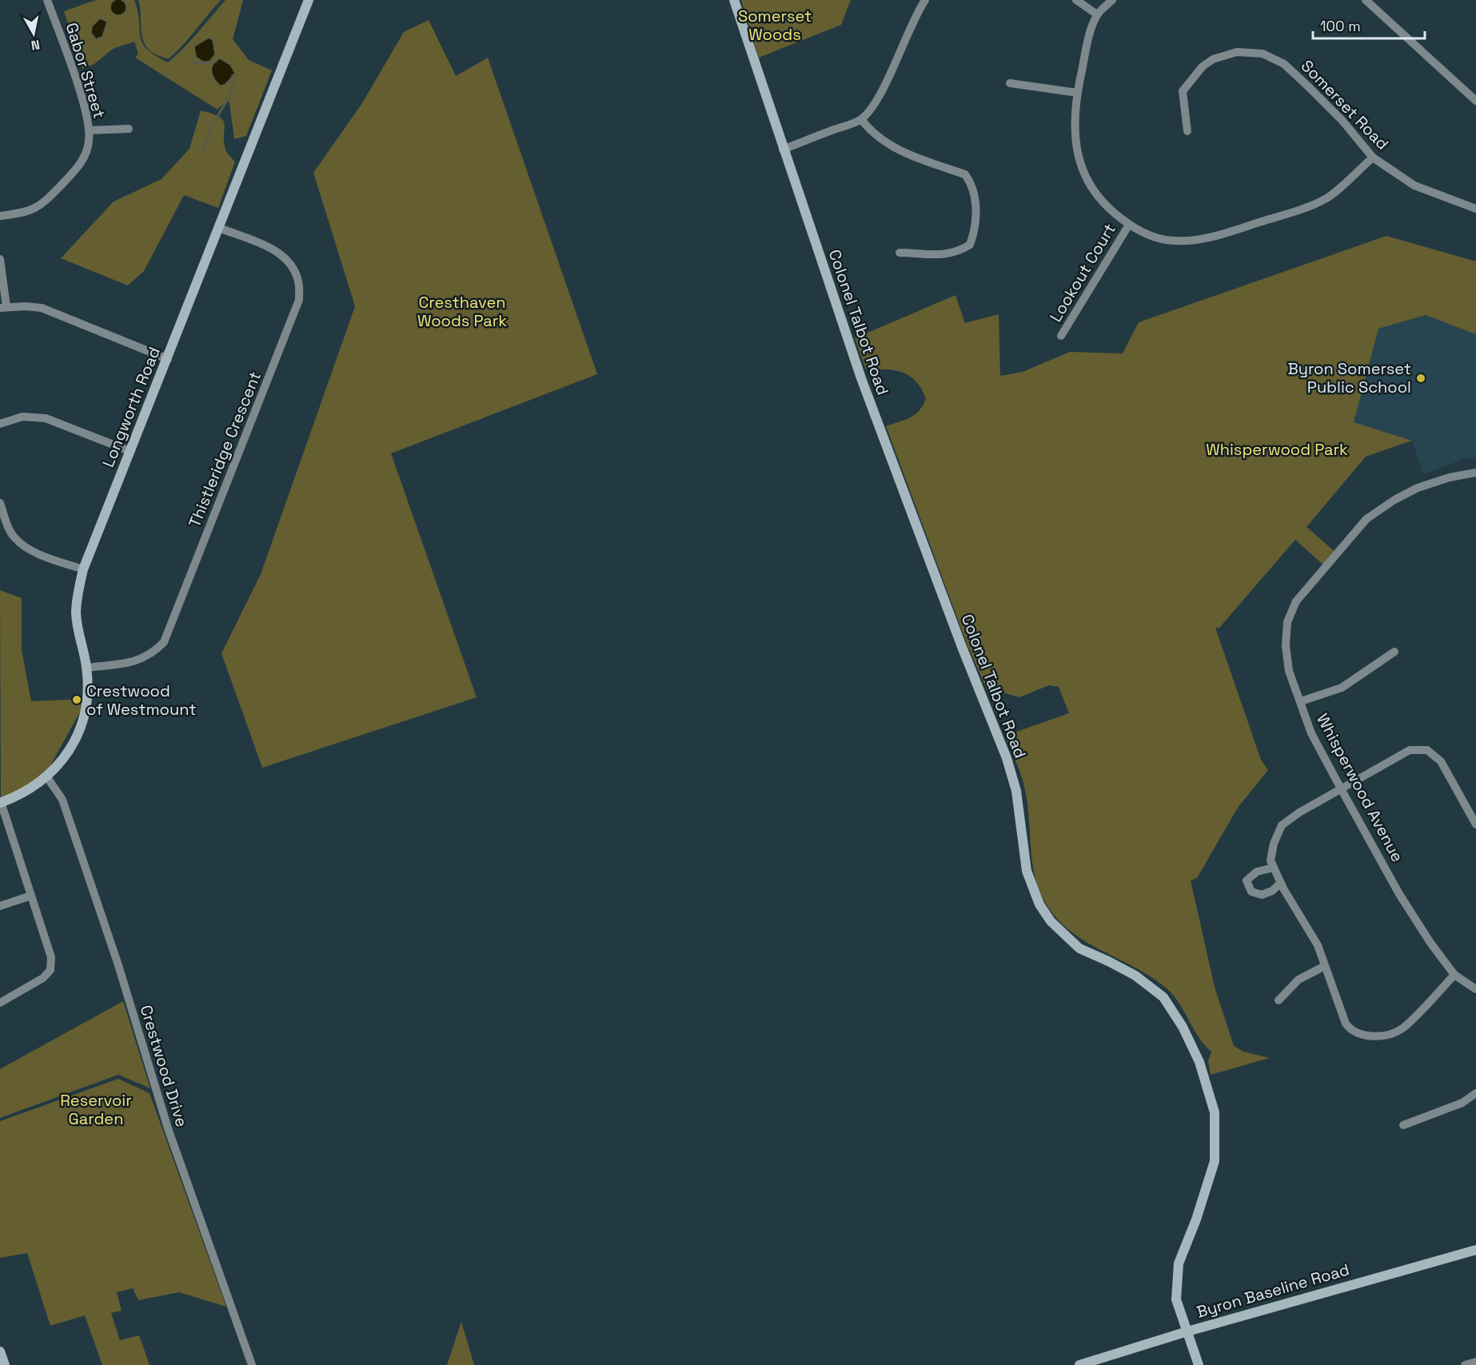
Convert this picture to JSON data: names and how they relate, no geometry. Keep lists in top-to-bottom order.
{
  "streets": {
    "main road": ["Colonel Talbot Road", "Longworth Road", "Byron Baseline Road"],
    "street": [
      "Gabor Street",
      "Somerset Road",
      "Lookout Court",
      "Thistleridge Crescent",
      "Whisperwood Avenue",
      "Crestwood Drive"
    ]
  },
  "crossings": [
    ["Colonel Talbot Road", "Byron Baseline Road"],
    ["Longworth Road", "Thistleridge Crescent"],
    ["Longworth Road", "Crestwood Drive"]
  ],
  "parks": [
    "Somerset Woods",
    "Cresthaven Woods Park",
    "Whisperwood Park",
    "Reservoir Garden"
  ],
  "places": ["Byron Somerset Public School", "Crestwood of Westmount"],
  "scale_bar": "100 m",
  "north": "bottom"
}
